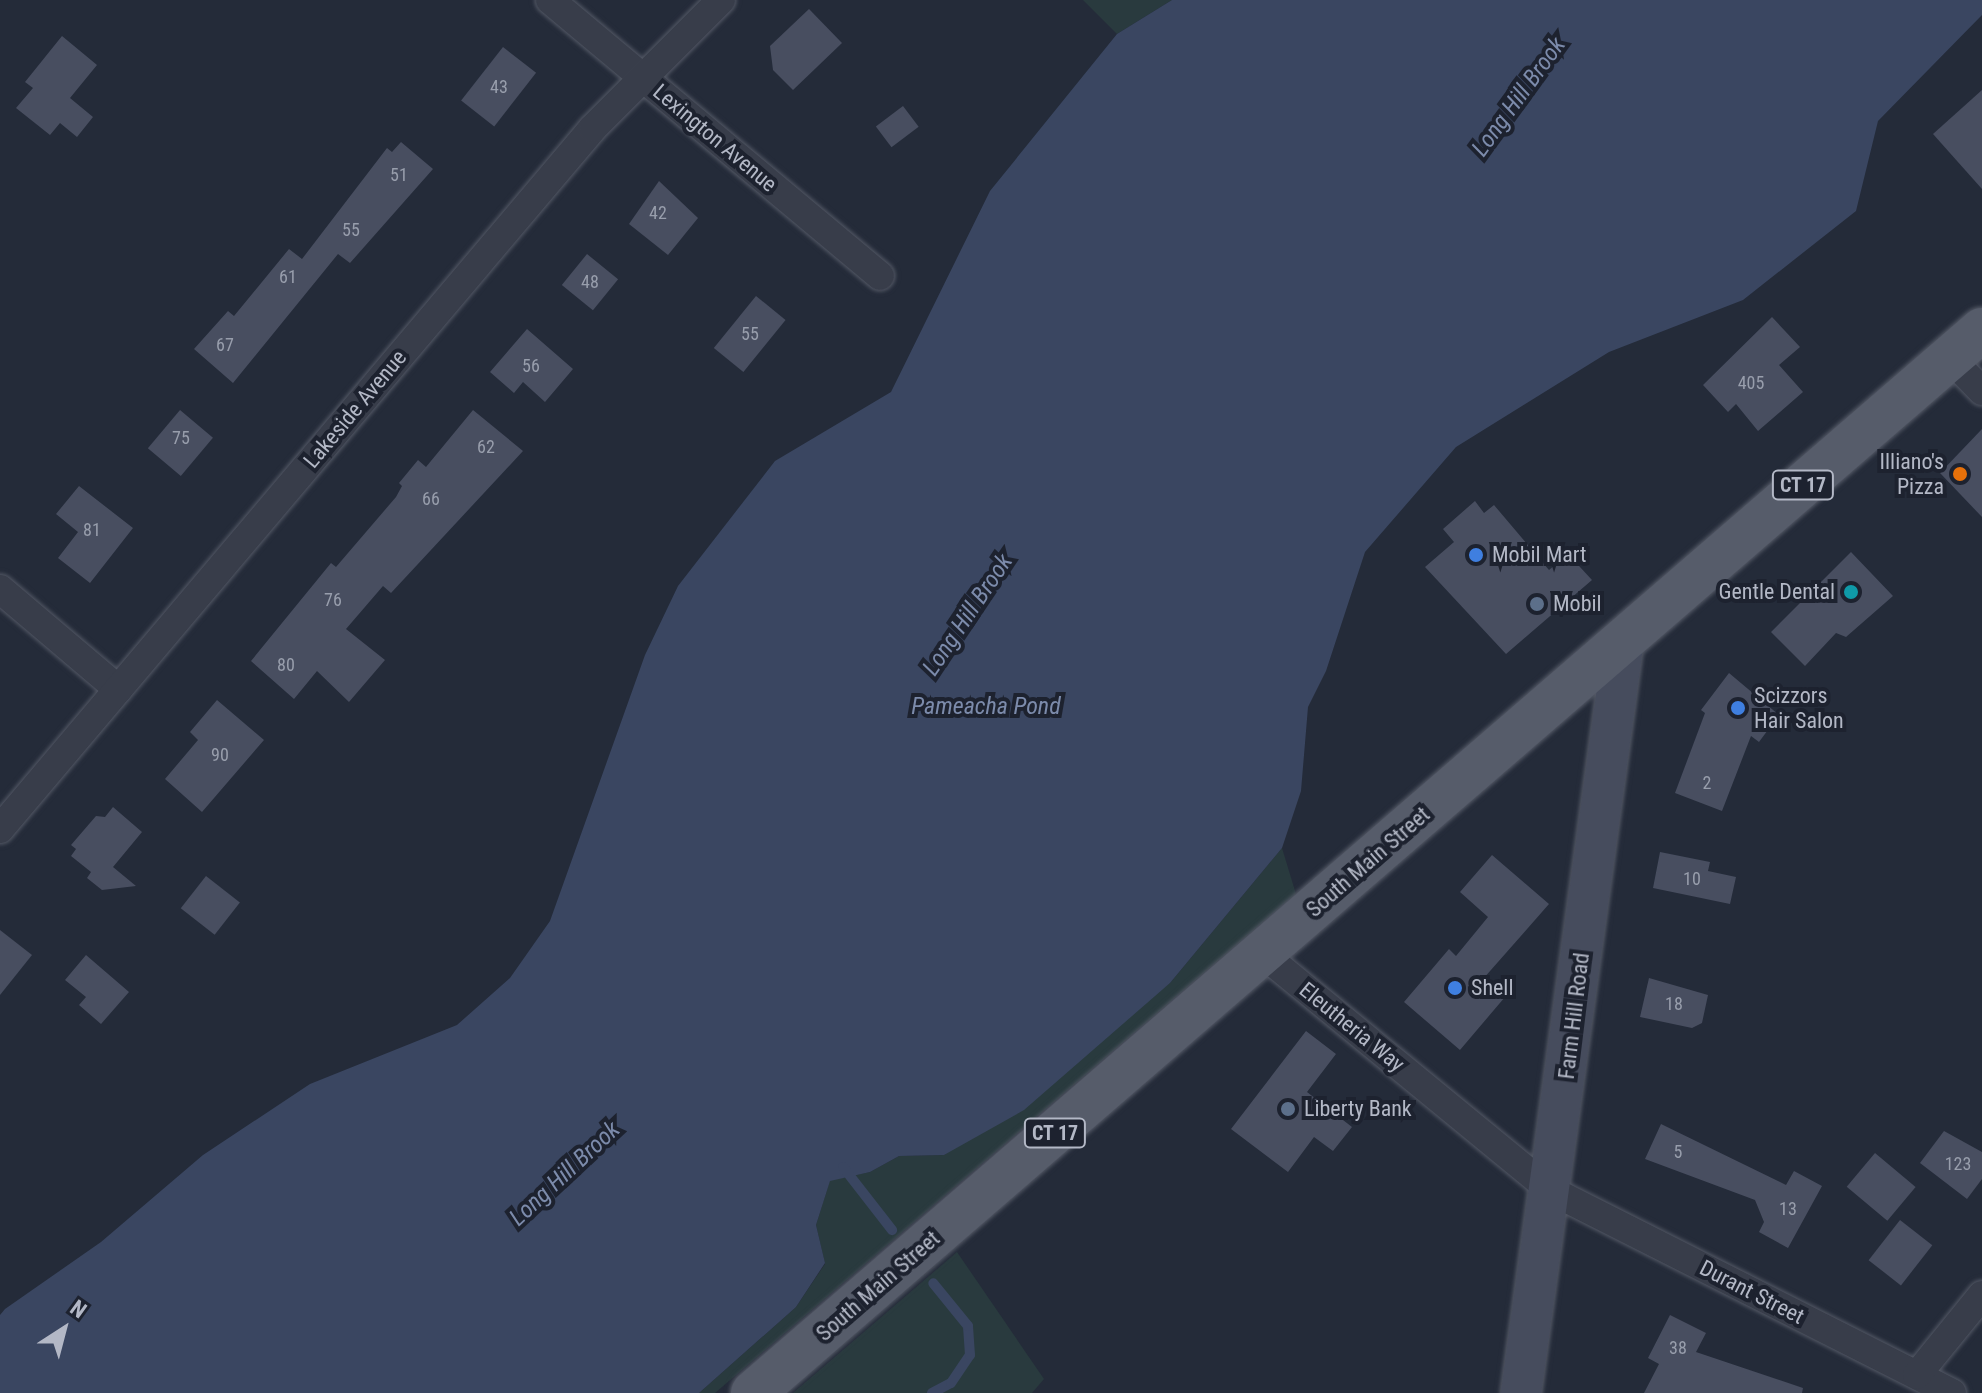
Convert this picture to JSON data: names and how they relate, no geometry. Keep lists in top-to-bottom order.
{
  "streets": {
    "main road": ["CT 17", "South Main Street", "Farm Hill Road"],
    "street": [
      "Lexington Avenue",
      "Lakeside Avenue",
      "Eleutheria Way",
      "Durant Street"
    ]
  },
  "crossings": [
    ["Lexington Avenue", "Lakeside Avenue"],
    ["South Main Street", "Farm Hill Road"],
    ["South Main Street", "Eleutheria Way"],
    ["Farm Hill Road", "Eleutheria Way"],
    ["Farm Hill Road", "Durant Street"],
    ["Eleutheria Way", "Durant Street"]
  ],
  "water": ["Long Hill Brook", "Pameacha Pond"],
  "places": [
    "Illiano's Pizza",
    "Mobil Mart",
    "Gentle Dental",
    "Mobil",
    "Scizzors Hair Salon",
    "Shell",
    "Liberty Bank"
  ],
  "house_numbers": [
    "43",
    "51",
    "42",
    "55",
    "61",
    "48",
    "55",
    "67",
    "56",
    "405",
    "75",
    "62",
    "66",
    "81",
    "76",
    "80",
    "90",
    "2",
    "10",
    "18",
    "5",
    "123",
    "13",
    "38"
  ],
  "north": "top right"
}
